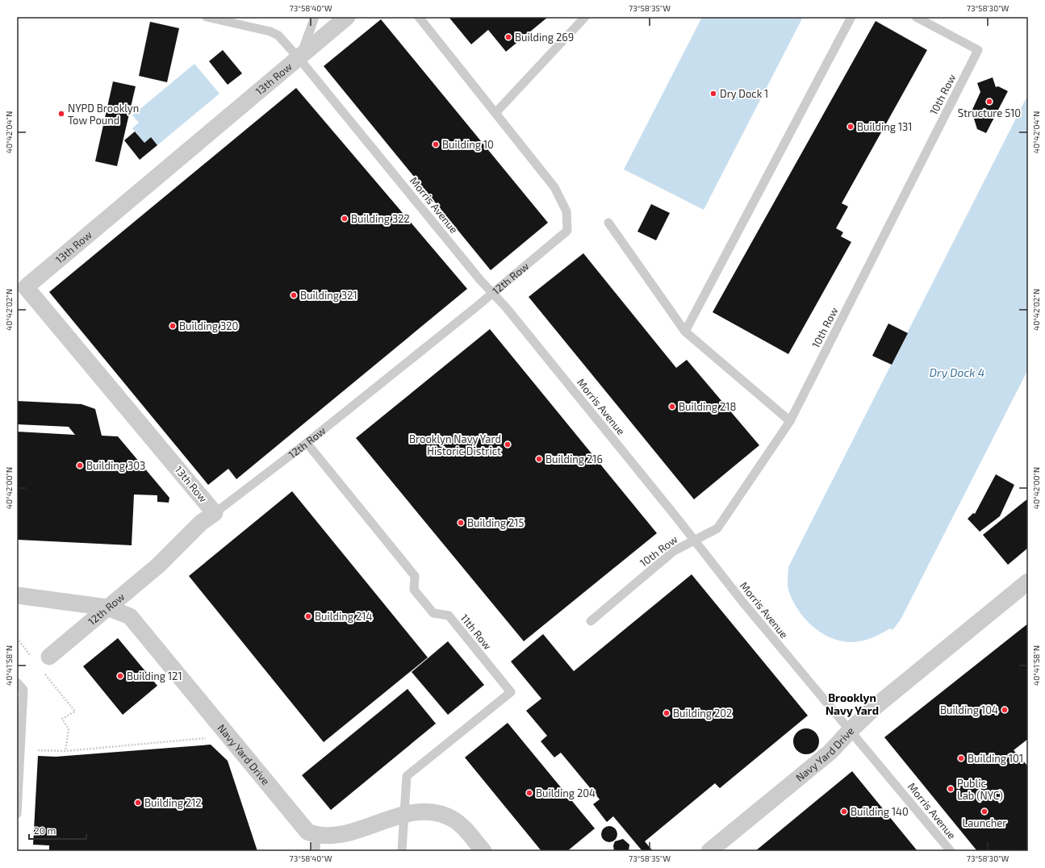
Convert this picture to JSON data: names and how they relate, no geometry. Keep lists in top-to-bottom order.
{
  "streets": {
    "street": ["13th Row", "12th Row", "Navy Yard Drive"],
    "lane": ["10th Row", "Morris Avenue", "11th Row"]
  },
  "crossings": [
    ["13th Row", "Morris Avenue"],
    ["13th Row", "12th Row"],
    ["10th Row", "Morris Avenue"],
    ["Morris Avenue", "12th Row"],
    ["Morris Avenue", "Navy Yard Drive"],
    ["12th Row", "11th Row"],
    ["12th Row", "Navy Yard Drive"]
  ],
  "districts": ["Brooklyn Navy Yard"],
  "water": ["Dry Dock 4"],
  "places": [
    "Building 269",
    "Dry Dock 1",
    "Structure 510",
    "NYPD Brooklyn Tow Pound",
    "Building 131",
    "Building 10",
    "Building 322",
    "Building 321",
    "Building 320",
    "Building 218",
    "Brooklyn Navy Yard Historic District",
    "Building 216",
    "Building 303",
    "Building 215",
    "Building 214",
    "Building 121",
    "Building 104",
    "Building 202",
    "Building 101",
    "Public Lab (NYC)",
    "Building 204",
    "Building 212",
    "Building 140",
    "Launcher"
  ],
  "scale_bar": "20 m",
  "coordinates": [
    "73°58'40\"W",
    "73°58'35\"W",
    "73°58'30\"W",
    "40°42'04\"N",
    "40°42'02\"N",
    "40°42'00\"N",
    "40°41'58\"N"
  ]
}
